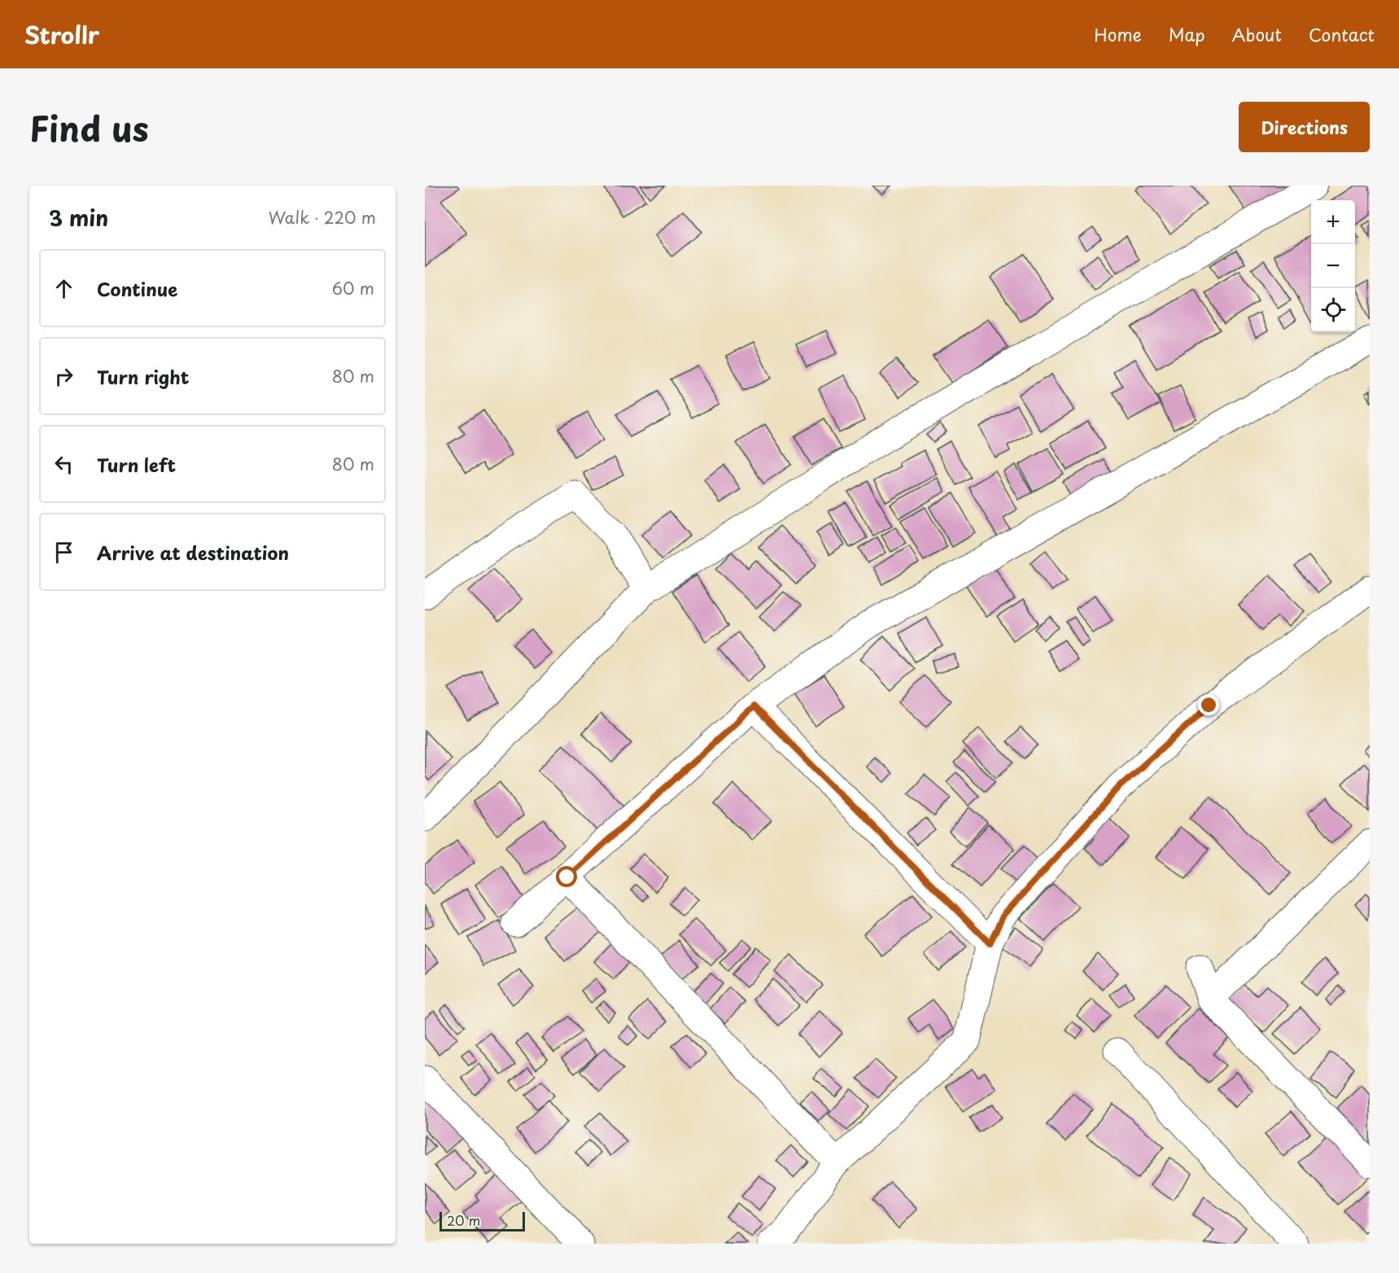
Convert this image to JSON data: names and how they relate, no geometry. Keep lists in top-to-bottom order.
{
  "scale_bar": "20 m",
  "page": {
    "header": "Strollr",
    "nav": [
      "Home",
      "Map",
      "About",
      "Contact"
    ],
    "title": "Find us",
    "buttons": "Directions",
    "heading": ["3 min", "Walk · 220 m"],
    "map_buttons": ["+", "−"],
    "list": [
      ["Continue", "60 m"],
      ["Turn right", "80 m"],
      ["Turn left", "80 m"],
      "Arrive at destination"
    ],
    "scale": "20 m"
  }
}
